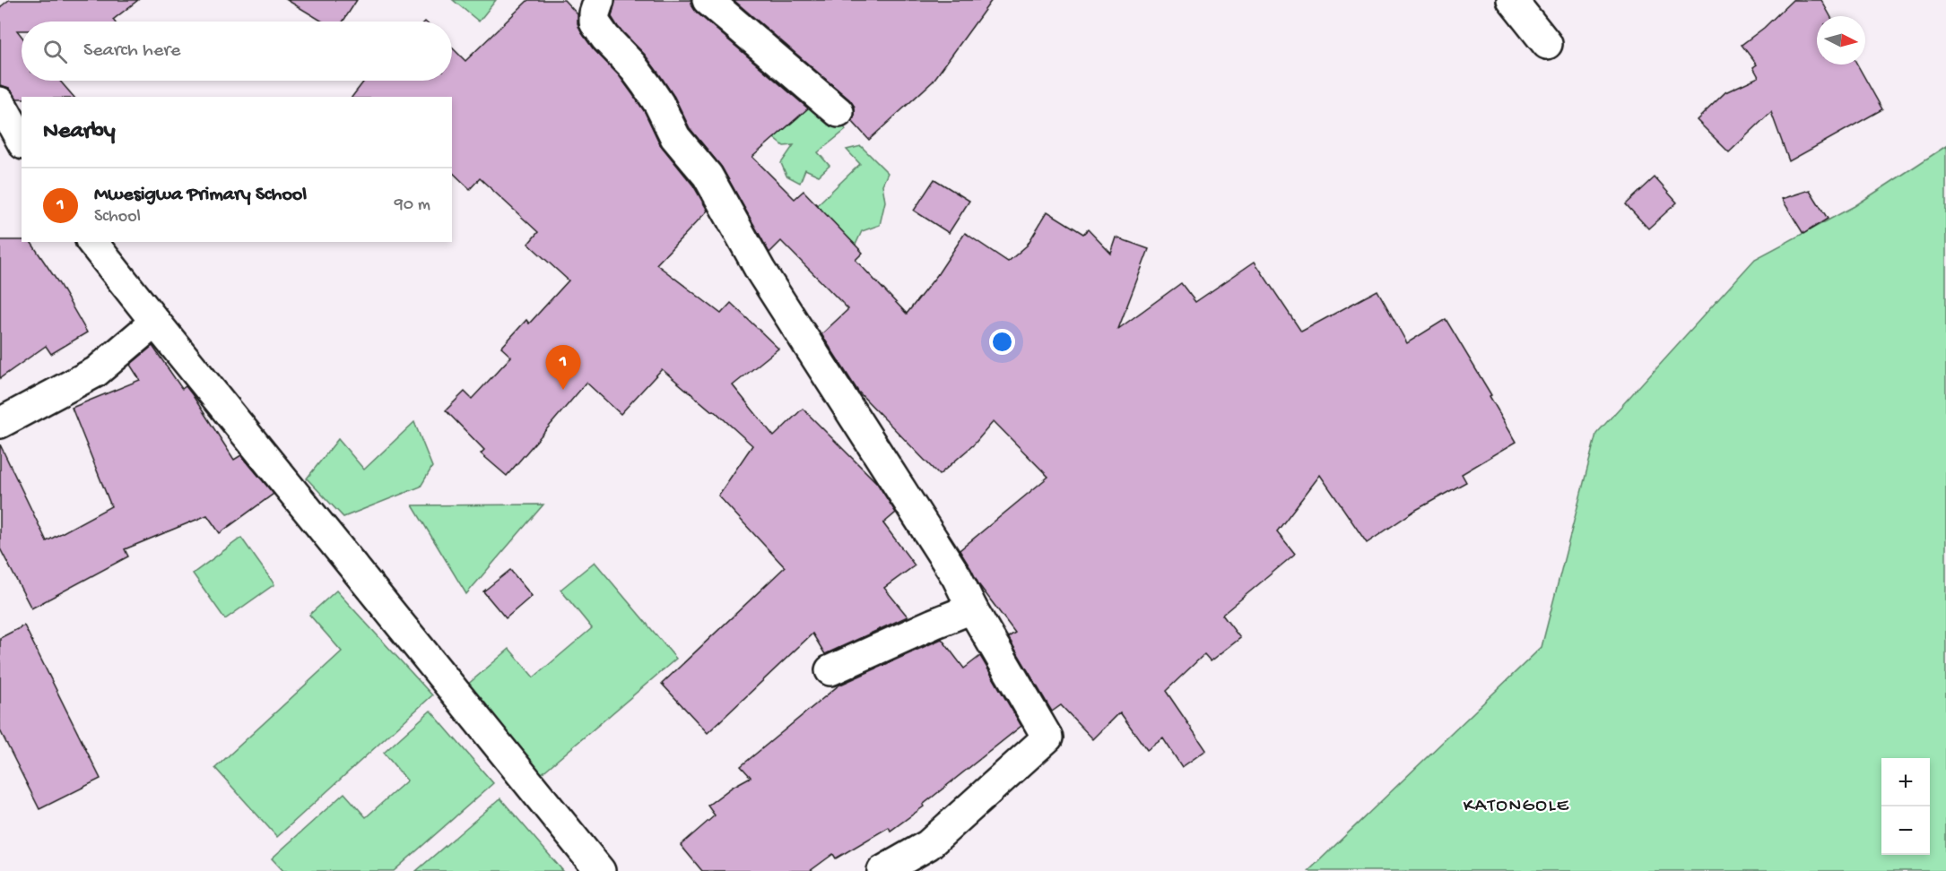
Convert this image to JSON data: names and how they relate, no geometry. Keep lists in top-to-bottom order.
{
  "districts": ["KATONGOLE"],
  "north": "right",
  "page": {
    "search": "Search here",
    "heading": "Nearby",
    "list": [
      {
        "mark": "1",
        "name": "Mwesigwa Primary School",
        "note": "School",
        "value": "90 m"
      }
    ],
    "pins": "1",
    "map_buttons": ["+", "−"]
  }
}
